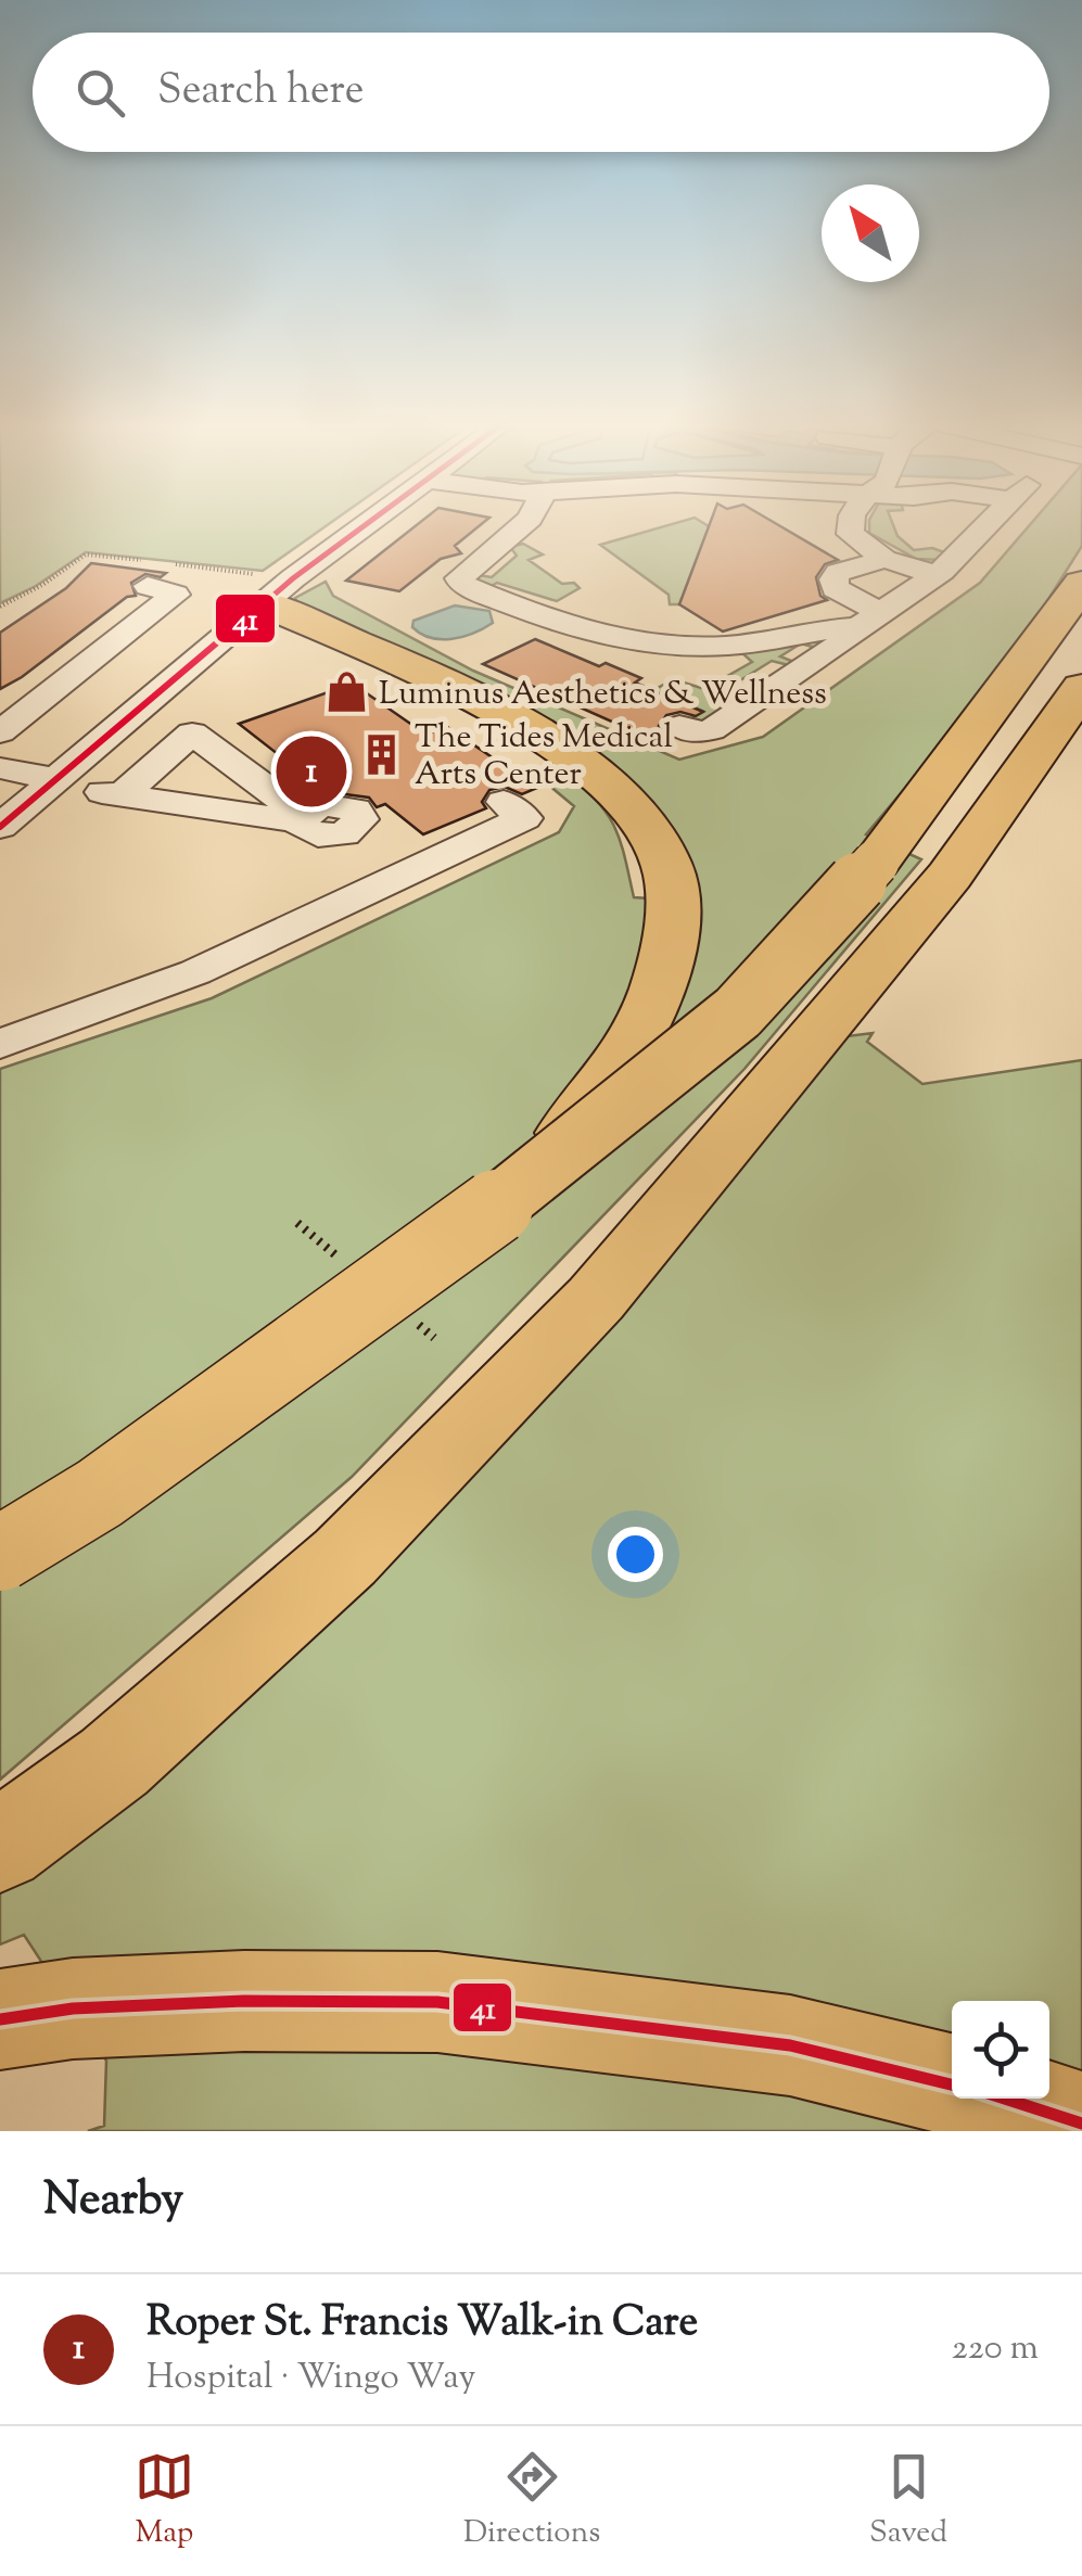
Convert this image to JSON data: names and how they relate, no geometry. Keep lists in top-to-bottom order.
{
  "places": {
    "shop": ["Luminus Aesthetics & Wellness"],
    "building": ["The Tides Medical Arts Center"]
  },
  "lines": ["transit line 41"],
  "north": "top left",
  "page": {
    "search": "Search here",
    "pins": "1",
    "heading": "Nearby",
    "list": [
      {
        "mark": "1",
        "name": "Roper St. Francis Walk-in Care",
        "note": "Hospital · Wingo Way",
        "value": "220 m"
      }
    ],
    "nav": ["Map", "Directions", "Saved"]
  }
}
